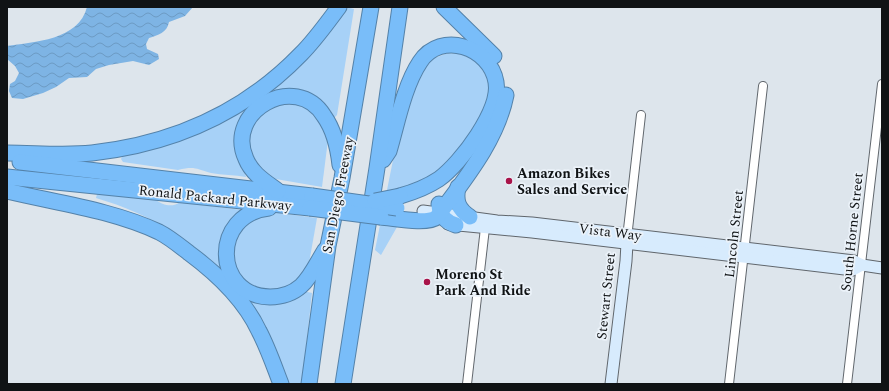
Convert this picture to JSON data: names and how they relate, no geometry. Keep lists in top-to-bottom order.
{
  "streets": {
    "highway": ["San Diego Freeway", "Ronald Packard Parkway", "Vista Way"],
    "main road": ["Stewart Street"],
    "street": ["South Horne Street", "Lincoln Street"]
  },
  "crossings": [
    ["Ronald Packard Parkway", "Vista Way"],
    ["Vista Way", "South Horne Street"],
    ["Vista Way", "Lincoln Street"],
    ["Vista Way", "Stewart Street"]
  ],
  "places": ["Amazon Bikes Sales and Service", "Moreno St Park And Ride"]
}
